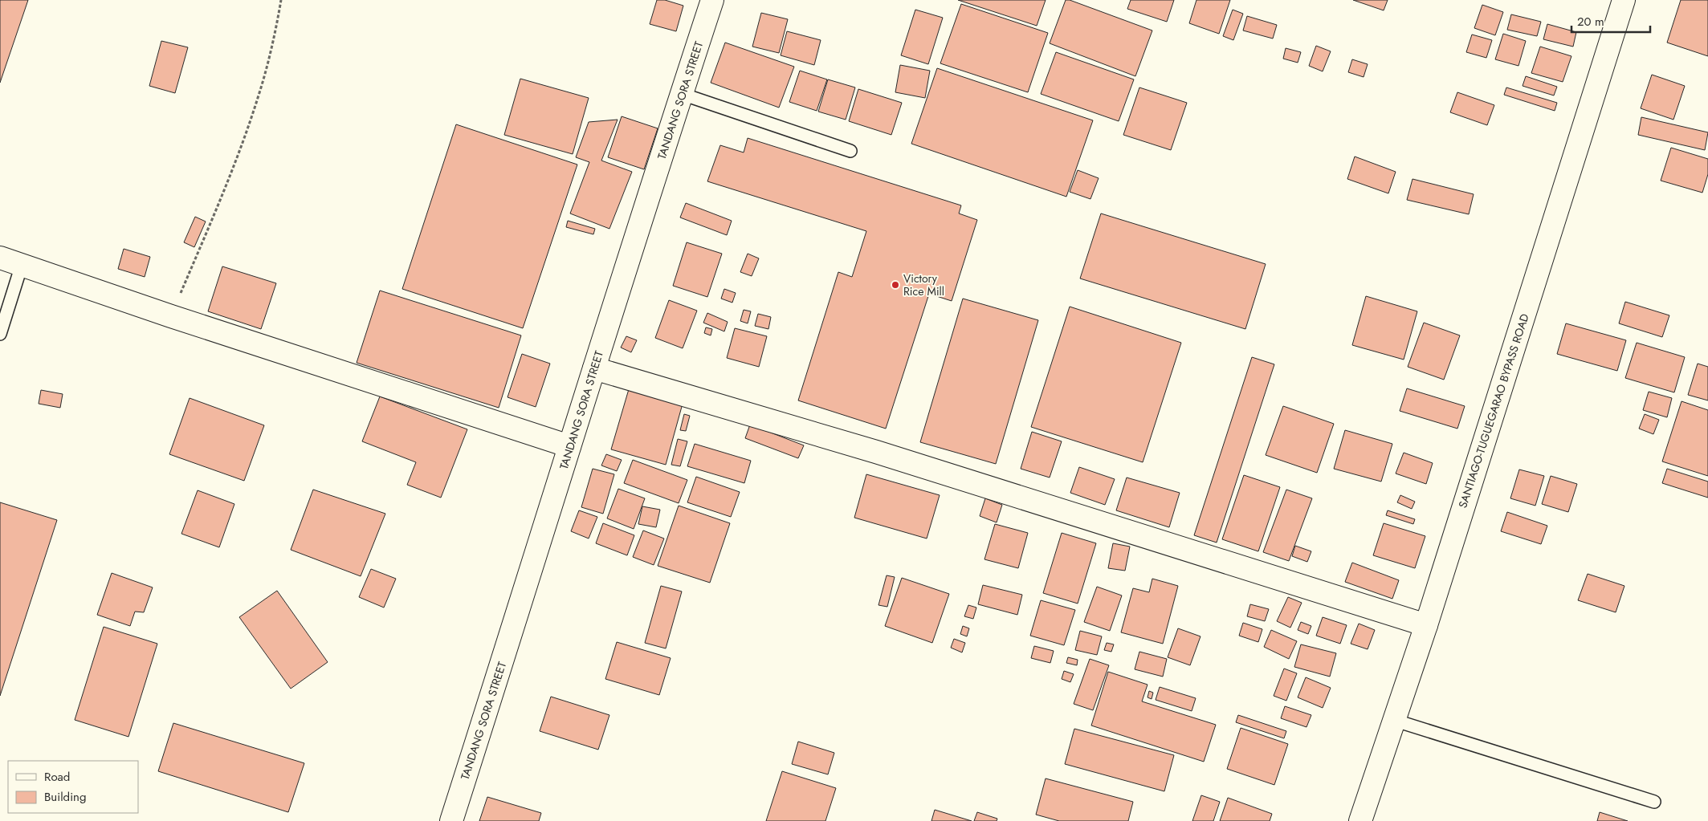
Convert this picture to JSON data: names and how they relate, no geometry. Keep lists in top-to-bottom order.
{
  "streets": {
    "main road": ["TANDANG SORA STREET", "SANTIAGO-TUGUEGARAO BYPASS ROAD"]
  },
  "places": ["Victory Rice Mill"],
  "legend": ["Road", "Building"],
  "scale_bar": "20 m"
}
